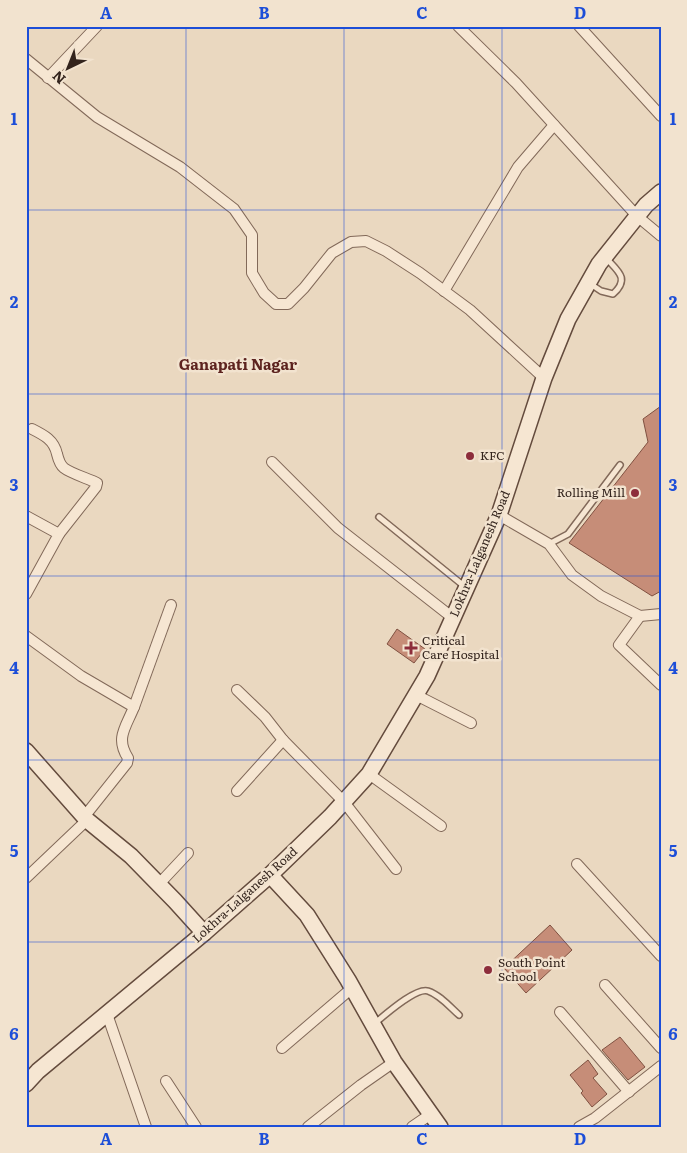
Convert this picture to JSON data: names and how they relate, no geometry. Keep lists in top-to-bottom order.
{
  "streets": {
    "main road": ["Lokhra-Lalganesh Road"]
  },
  "districts": ["Ganapati Nagar"],
  "places": {
    "other": ["KFC", "Rolling Mill", "South Point School"],
    "health": ["Critical Care Hospital"]
  },
  "north": "bottom left",
  "grid": {
    "columns": [
      "A",
      "B",
      "C",
      "D"
    ],
    "rows": [
      "1",
      "2",
      "3",
      "4",
      "5",
      "6"
    ]
  }
}
